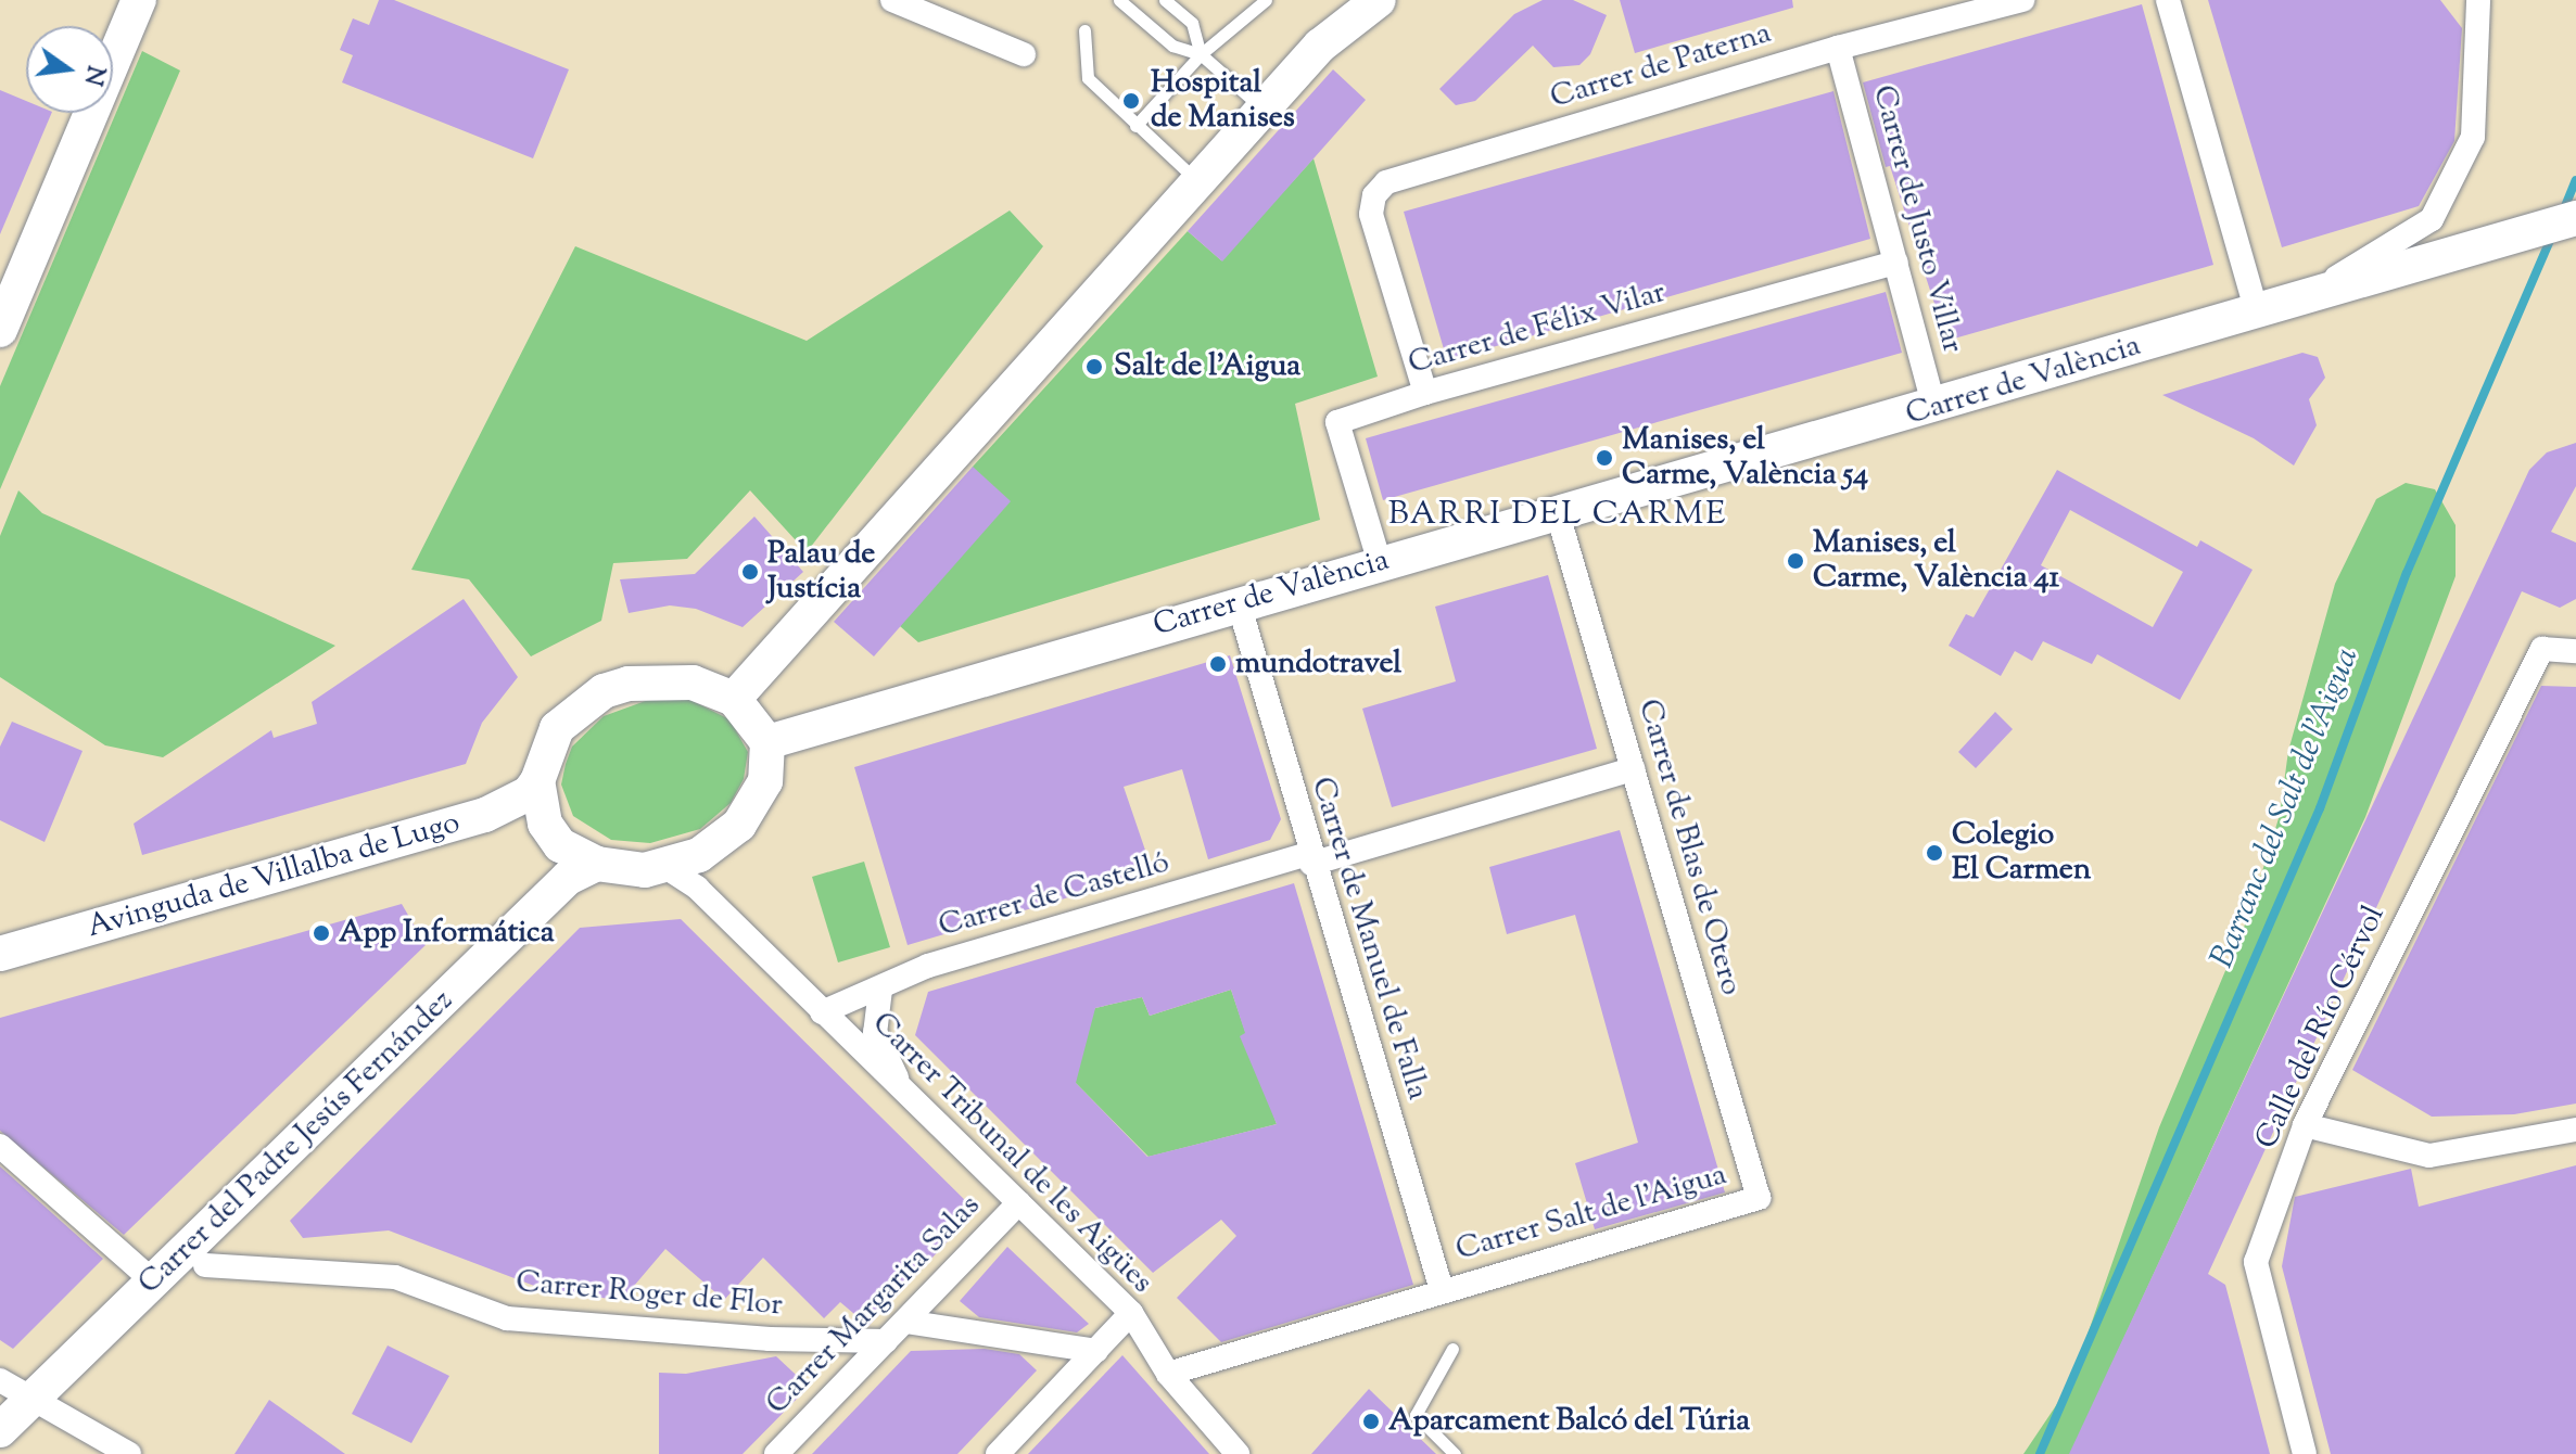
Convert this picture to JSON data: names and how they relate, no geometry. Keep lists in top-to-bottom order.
{
  "streets": {
    "main road": ["Carrer de València", "Avinguda de Villalba de Lugo", "Carrer del Padre Jesús Fernández"],
    "street": [
      "Carrer de Paterna",
      "Carrer de Justo Villar",
      "Carrer de Félix Vilar",
      "Carrer de Blas de Otero",
      "Carrer de Castelló",
      "Carrer de Manuel de Falla",
      "Calle del Río Cérvol",
      "Carrer Tribunal de les Aigües",
      "Carrer Salt de l'Aigua",
      "Carrer Roger de Flor",
      "Carrer Margarita Salas"
    ]
  },
  "crossings": [
    ["Carrer de Paterna", "Carrer de Justo Villar"],
    ["Carrer de Paterna", "Carrer de Félix Vilar"],
    ["Carrer de Justo Villar", "Carrer de Félix Vilar"],
    ["Carrer de Justo Villar", "Carrer de València"],
    ["Carrer de Félix Vilar", "Carrer de València"],
    ["Carrer de València", "Carrer de Blas de Otero"],
    ["Carrer de València", "Avinguda de Villalba de Lugo"],
    ["Carrer de València", "Carrer de Manuel de Falla"],
    ["Carrer de València", "Carrer del Padre Jesús Fernández"],
    ["Carrer de València", "Carrer Tribunal de les Aigües"],
    ["Carrer de Blas de Otero", "Carrer de Castelló"],
    ["Carrer de Blas de Otero", "Carrer Salt de l'Aigua"],
    ["Avinguda de Villalba de Lugo", "Carrer del Padre Jesús Fernández"],
    ["Avinguda de Villalba de Lugo", "Carrer Tribunal de les Aigües"],
    ["Carrer de Castelló", "Carrer de Manuel de Falla"],
    ["Carrer de Castelló", "Carrer Tribunal de les Aigües"],
    ["Carrer de Manuel de Falla", "Carrer Salt de l'Aigua"],
    ["Carrer del Padre Jesús Fernández", "Carrer Tribunal de les Aigües"],
    ["Carrer Tribunal de les Aigües", "Carrer Margarita Salas"],
    ["Carrer Roger de Flor", "Carrer Margarita Salas"]
  ],
  "districts": ["BARRI DEL CARME"],
  "water": ["Barranc del Salt de l'Aigua"],
  "places": [
    "Hospital de Manises",
    "Salt de l'Aigua",
    "Manises, el Carme, València 54",
    "Manises, el Carme, València 41",
    "Palau de Justícia",
    "mundotravel",
    "Colegio El Carmen",
    "App Informática",
    "Aparcament Balcó del Túria"
  ],
  "north": "right"
}
